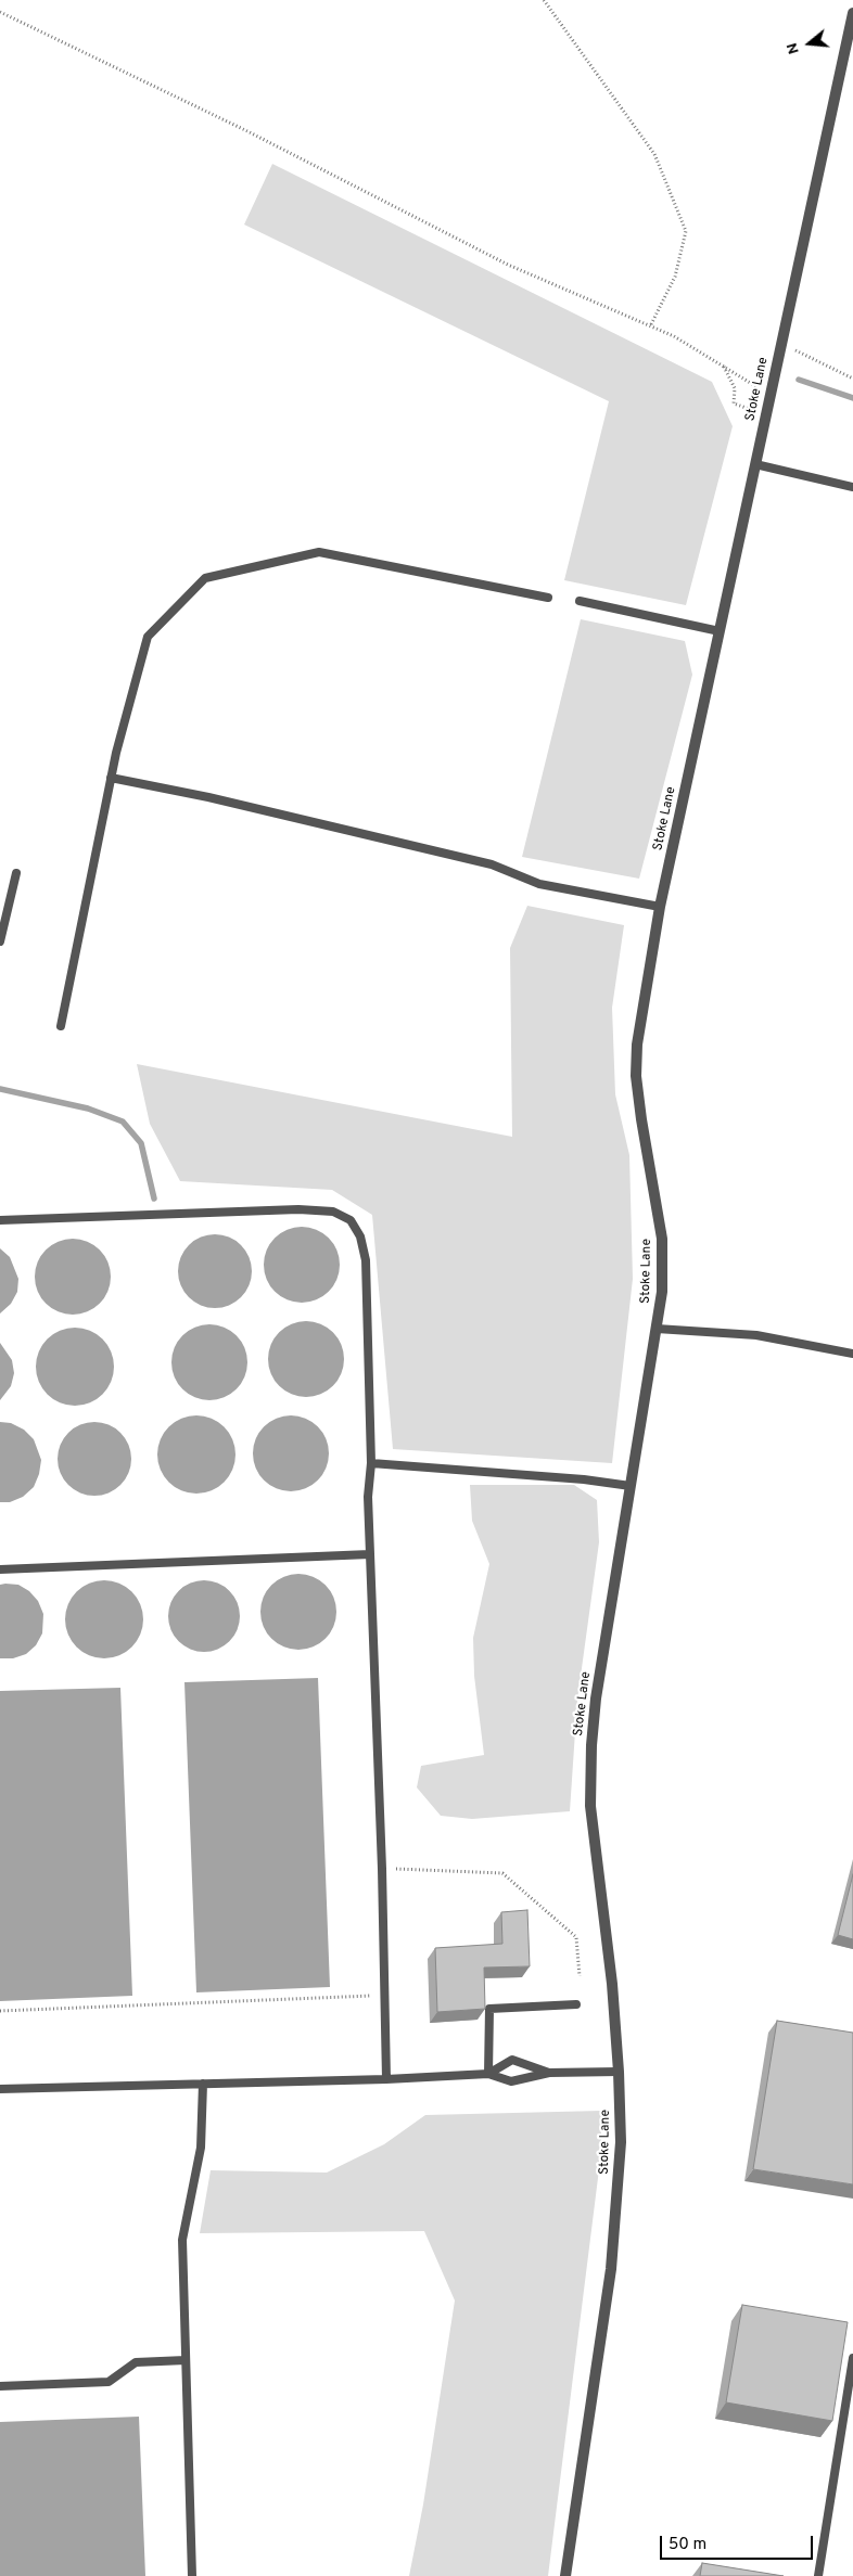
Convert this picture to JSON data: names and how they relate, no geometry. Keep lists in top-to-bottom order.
{
  "streets": {
    "street": ["Stoke Lane"]
  },
  "scale_bar": "50 m",
  "north": "left"
}
